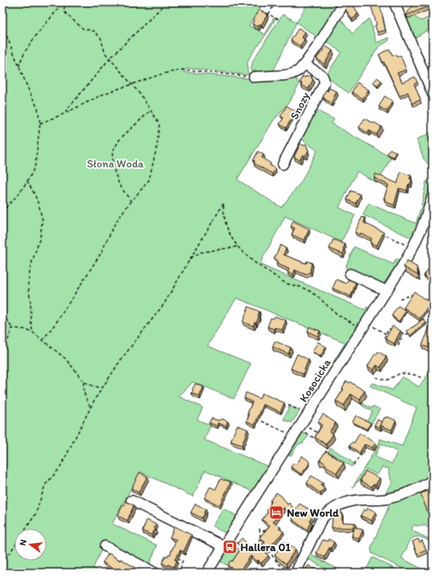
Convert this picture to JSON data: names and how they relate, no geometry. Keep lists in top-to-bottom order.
{
  "streets": {
    "street": ["Snozy", "Kosocicka"]
  },
  "parks": ["Słona Woda"],
  "places": {
    "hotel": ["New World"],
    "bus stop": ["Hallera 01"]
  },
  "north": "left"
}
